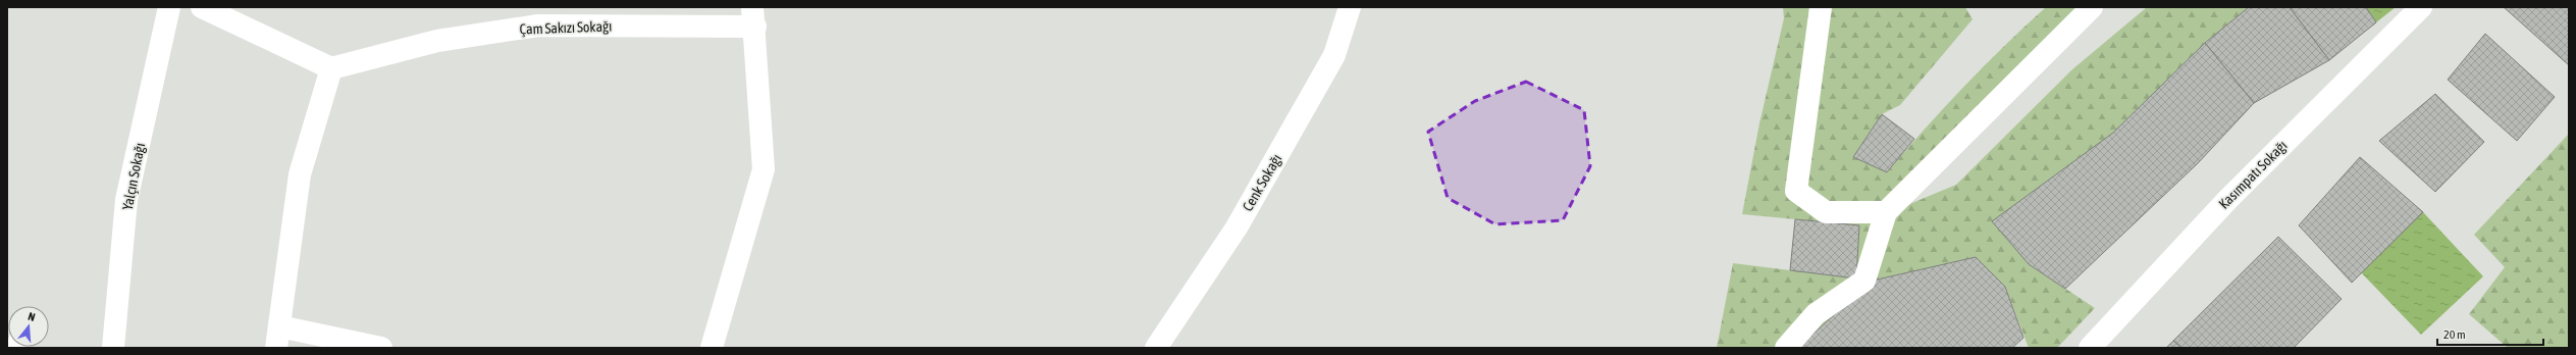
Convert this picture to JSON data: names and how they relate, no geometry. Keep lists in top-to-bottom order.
{
  "streets": {
    "street": [
      "Çam Sakızı Sokağı",
      "Kasımpatı Sokağı",
      "Yalçın Sokağı",
      "Cenk Sokağı"
    ]
  },
  "scale_bar": "20 m",
  "north": "top"
}
